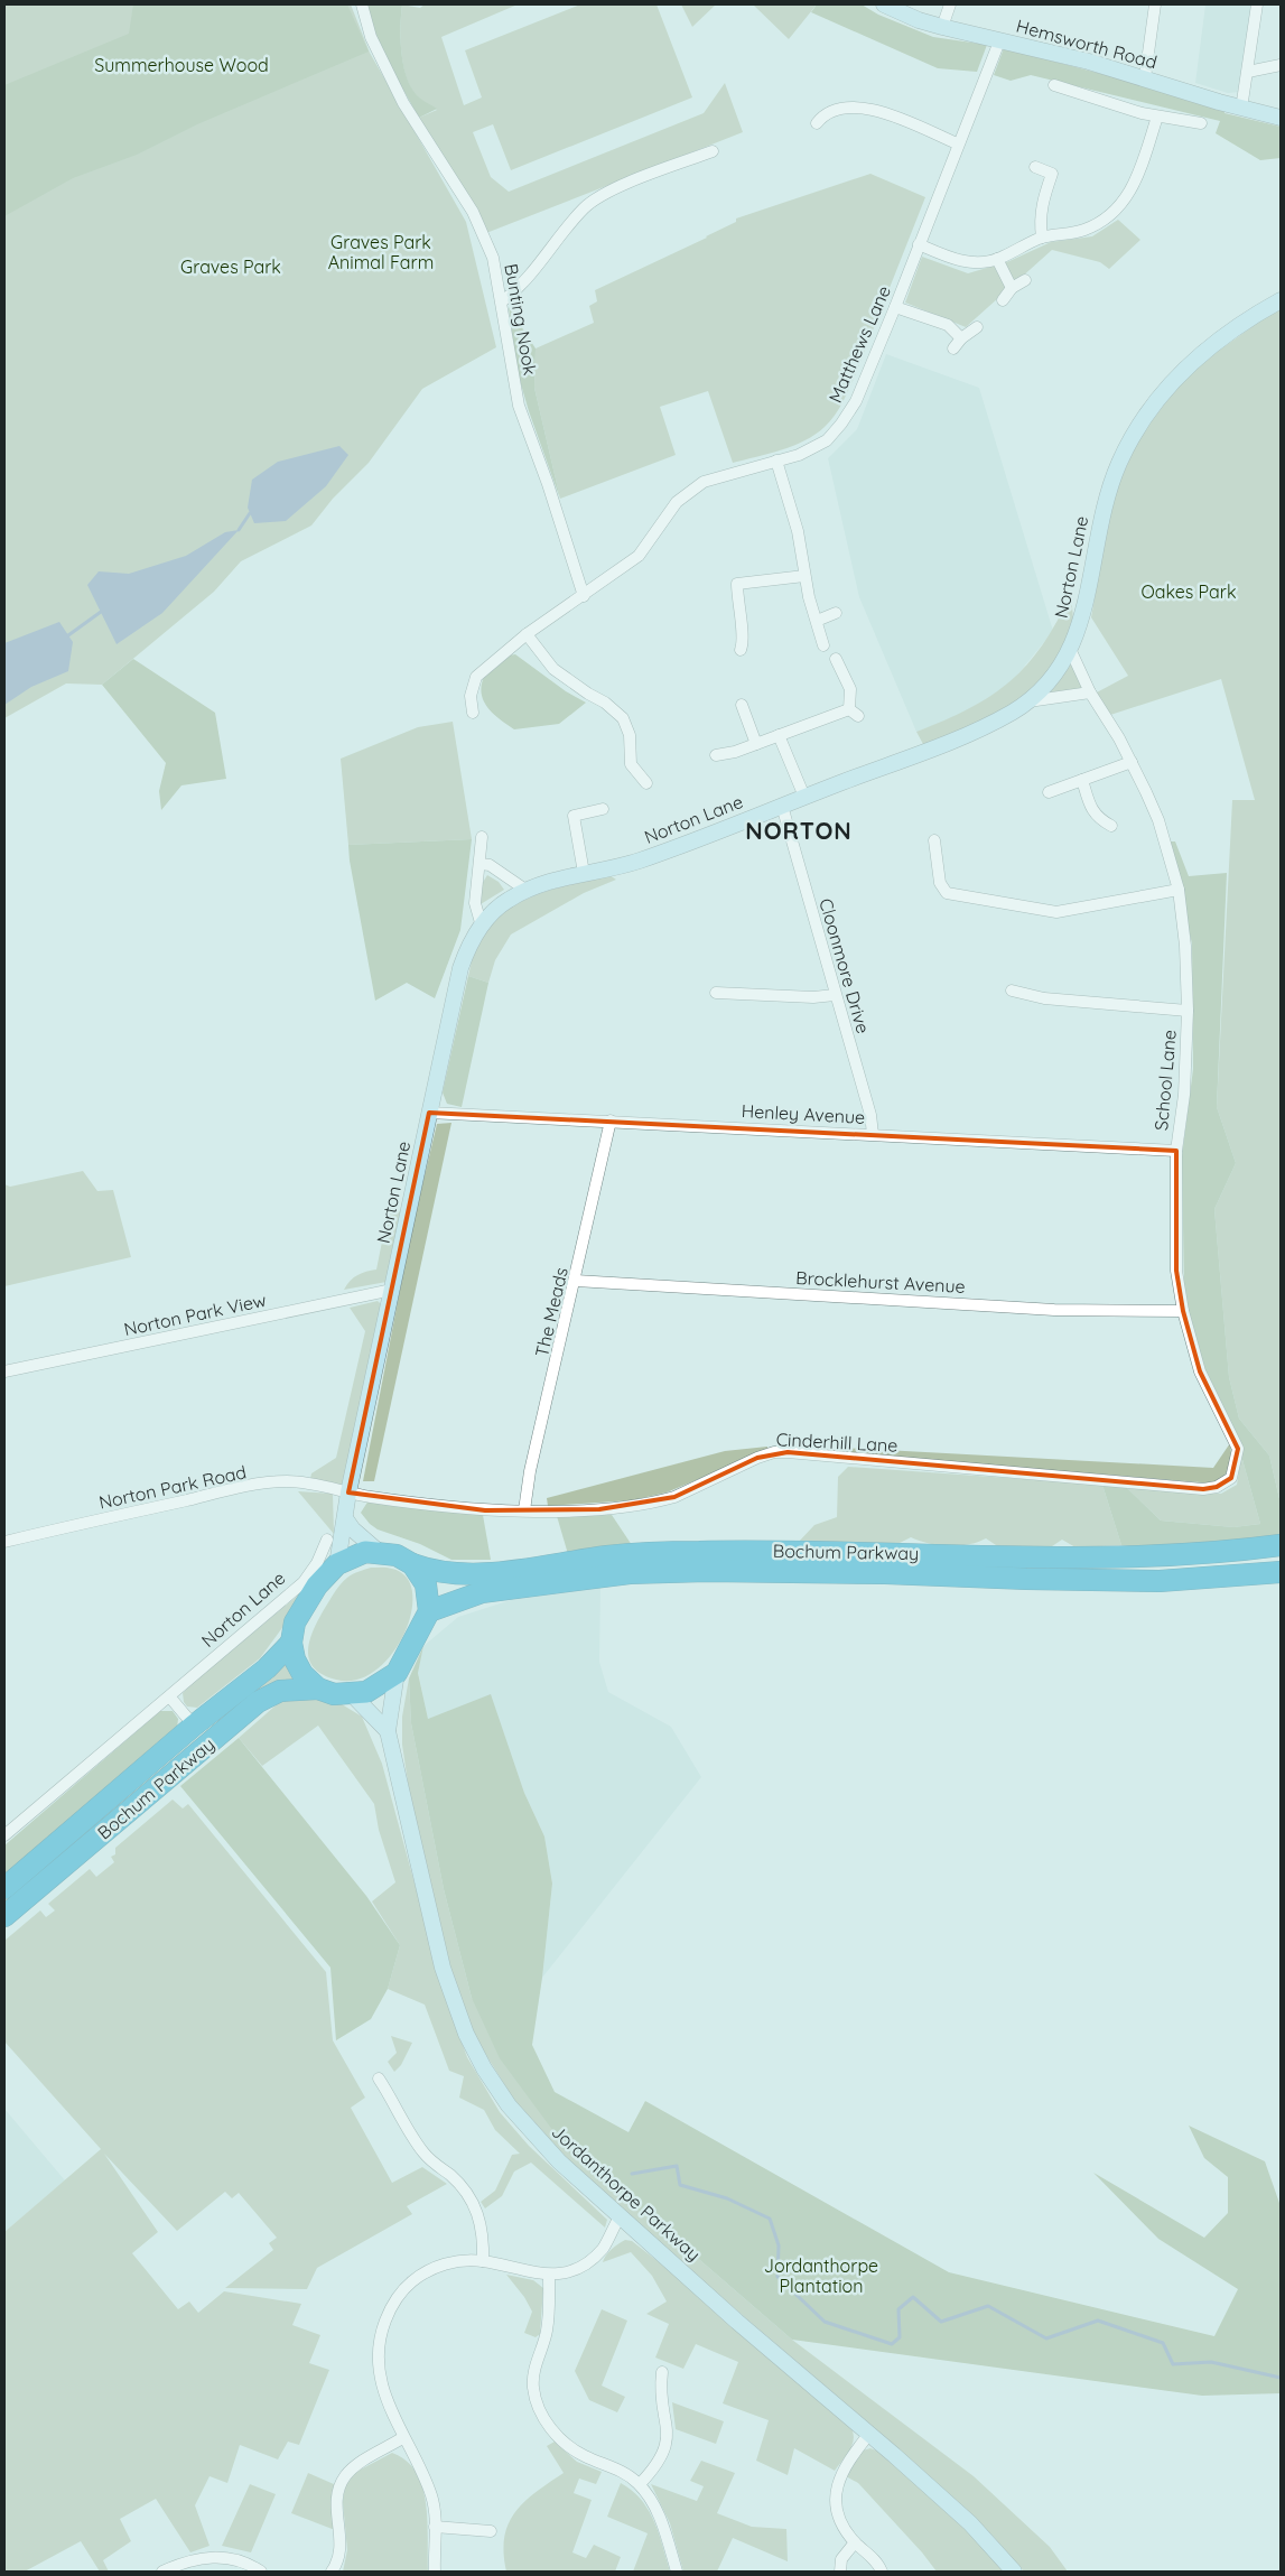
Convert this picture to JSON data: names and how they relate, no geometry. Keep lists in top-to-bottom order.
{
  "streets": {
    "highway": ["Bochum Parkway"],
    "street": [
      "Hemsworth Road",
      "Bunting Nook",
      "Matthews Lane",
      "Norton Lane",
      "Cloonmore Drive",
      "School Lane",
      "Henley Avenue",
      "Brocklehurst Avenue",
      "The Meads",
      "Norton Park View",
      "Cinderhill Lane",
      "Norton Park Road",
      "Jordanthorpe Parkway"
    ]
  },
  "crossings": [
    ["Hemsworth Road", "Matthews Lane"],
    ["Bunting Nook", "Matthews Lane"],
    ["Norton Lane", "Cloonmore Drive"],
    ["Norton Lane", "School Lane"],
    ["Norton Lane", "Henley Avenue"],
    ["Norton Lane", "Norton Park View"],
    ["Norton Lane", "Cinderhill Lane"],
    ["Norton Lane", "Norton Park Road"],
    ["Norton Lane", "Bochum Parkway"],
    ["Norton Lane", "Jordanthorpe Parkway"],
    ["Cloonmore Drive", "Henley Avenue"],
    ["School Lane", "Henley Avenue"],
    ["School Lane", "Brocklehurst Avenue"],
    ["School Lane", "Cinderhill Lane"],
    ["Henley Avenue", "The Meads"],
    ["Brocklehurst Avenue", "The Meads"],
    ["The Meads", "Cinderhill Lane"],
    ["Cinderhill Lane", "Norton Park Road"],
    ["Bochum Parkway", "Jordanthorpe Parkway"]
  ],
  "districts": ["NORTON"],
  "parks": [
    "Summerhouse Wood",
    "Graves Park Animal Farm",
    "Graves Park",
    "Oakes Park",
    "Jordanthorpe Plantation"
  ]
}
